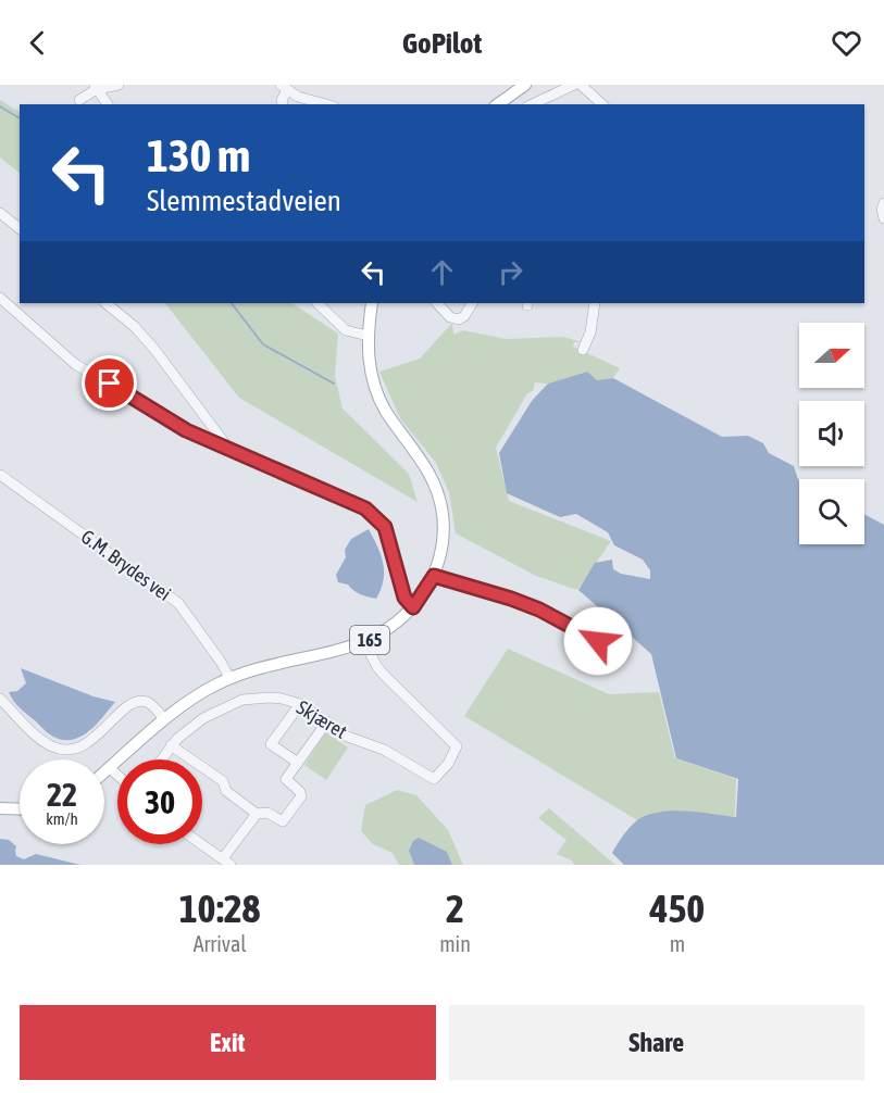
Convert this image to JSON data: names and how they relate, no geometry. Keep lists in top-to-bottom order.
{
  "streets": {
    "main road": ["165"],
    "street": ["G.M. Brydes vei", "Skjæret"]
  },
  "crossings": [
    ["G.M. Brydes vei", "165"],
    ["165", "Skjæret"]
  ],
  "north": "right",
  "page": {
    "header": "GoPilot",
    "turn": ["130 m", "Slemmestadveien"],
    "speed": "22 km/h",
    "limit": "30",
    "eta": [
      "10:28",
      "Arrival",
      "2",
      "min",
      "450",
      "m"
    ],
    "buttons": ["Exit", "Share"]
  }
}
